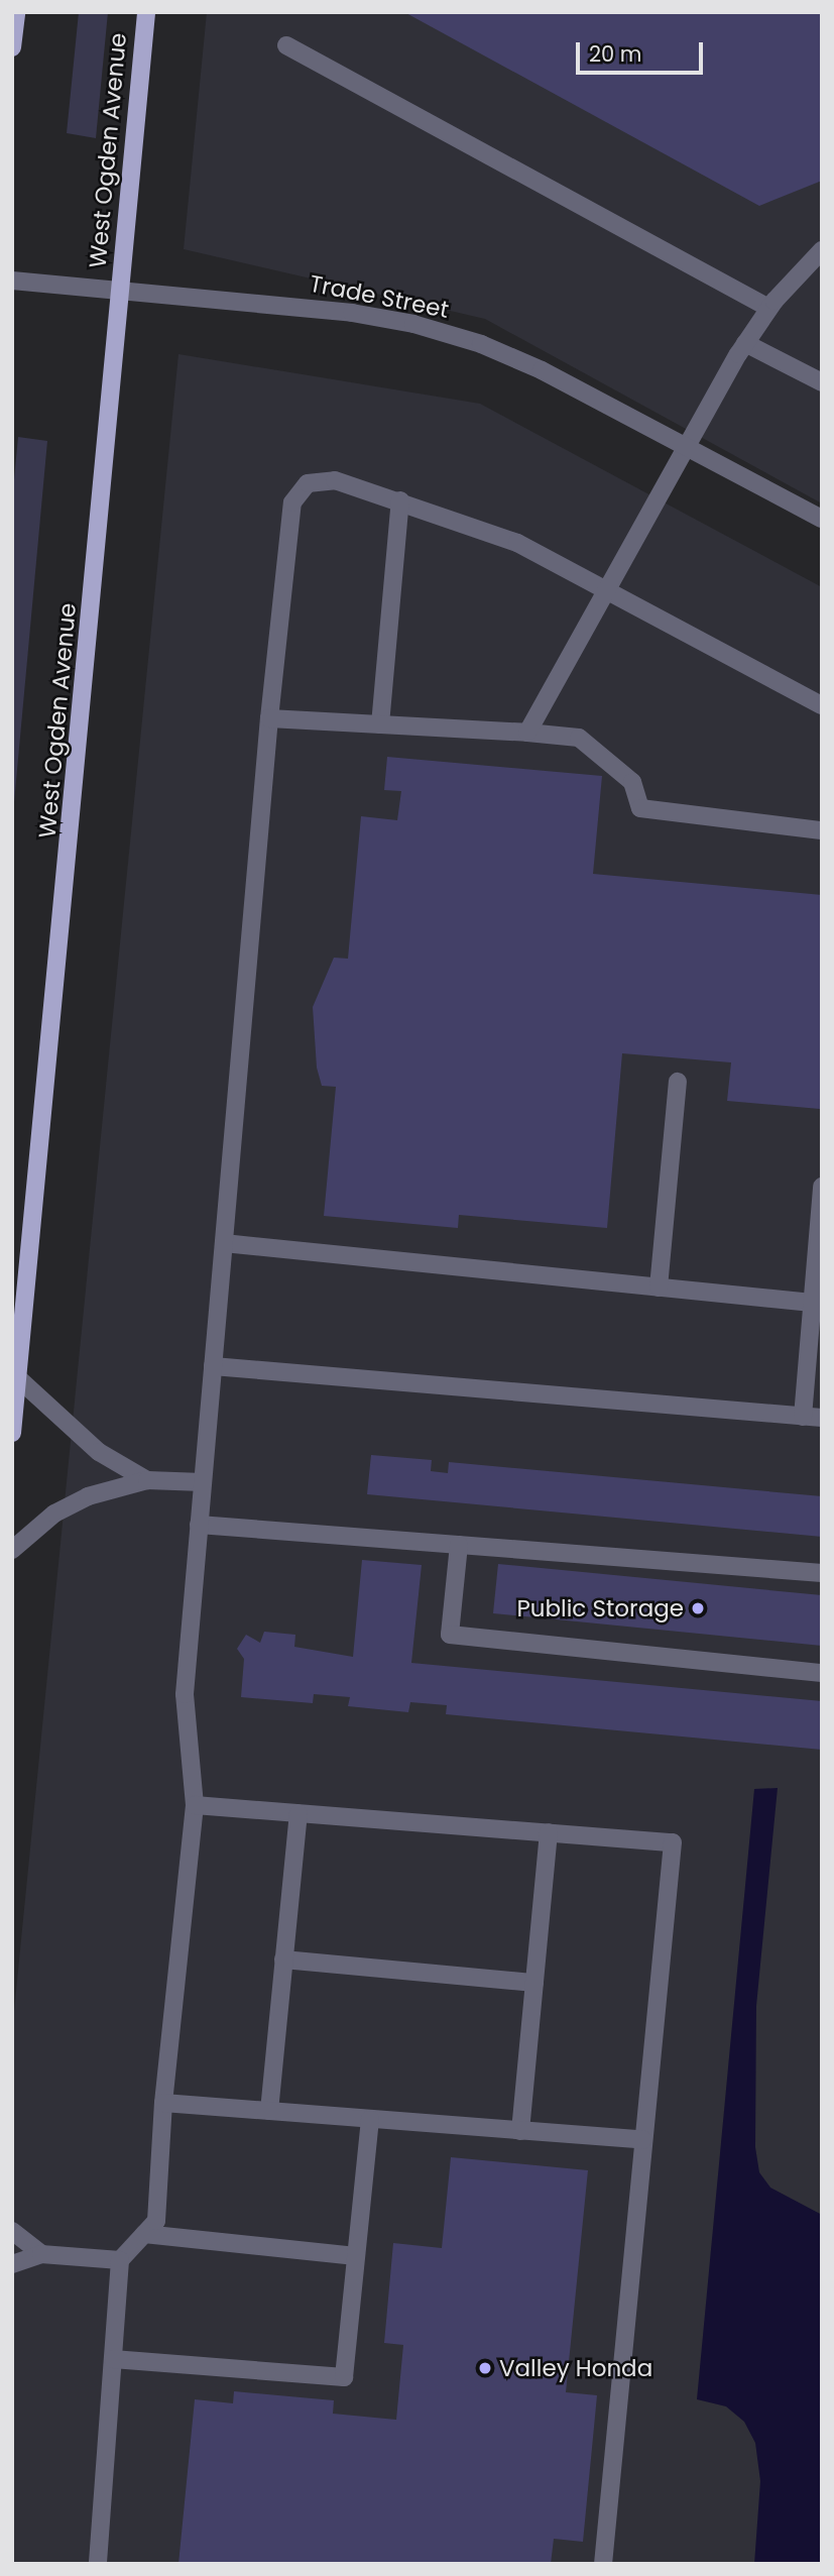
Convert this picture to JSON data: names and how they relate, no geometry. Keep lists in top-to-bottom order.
{
  "streets": {
    "main road": ["West Ogden Avenue"],
    "street": ["Trade Street"]
  },
  "crossings": [
    ["West Ogden Avenue", "Trade Street"]
  ],
  "places": ["Public Storage", "Valley Honda"],
  "scale_bar": "20 m"
}
